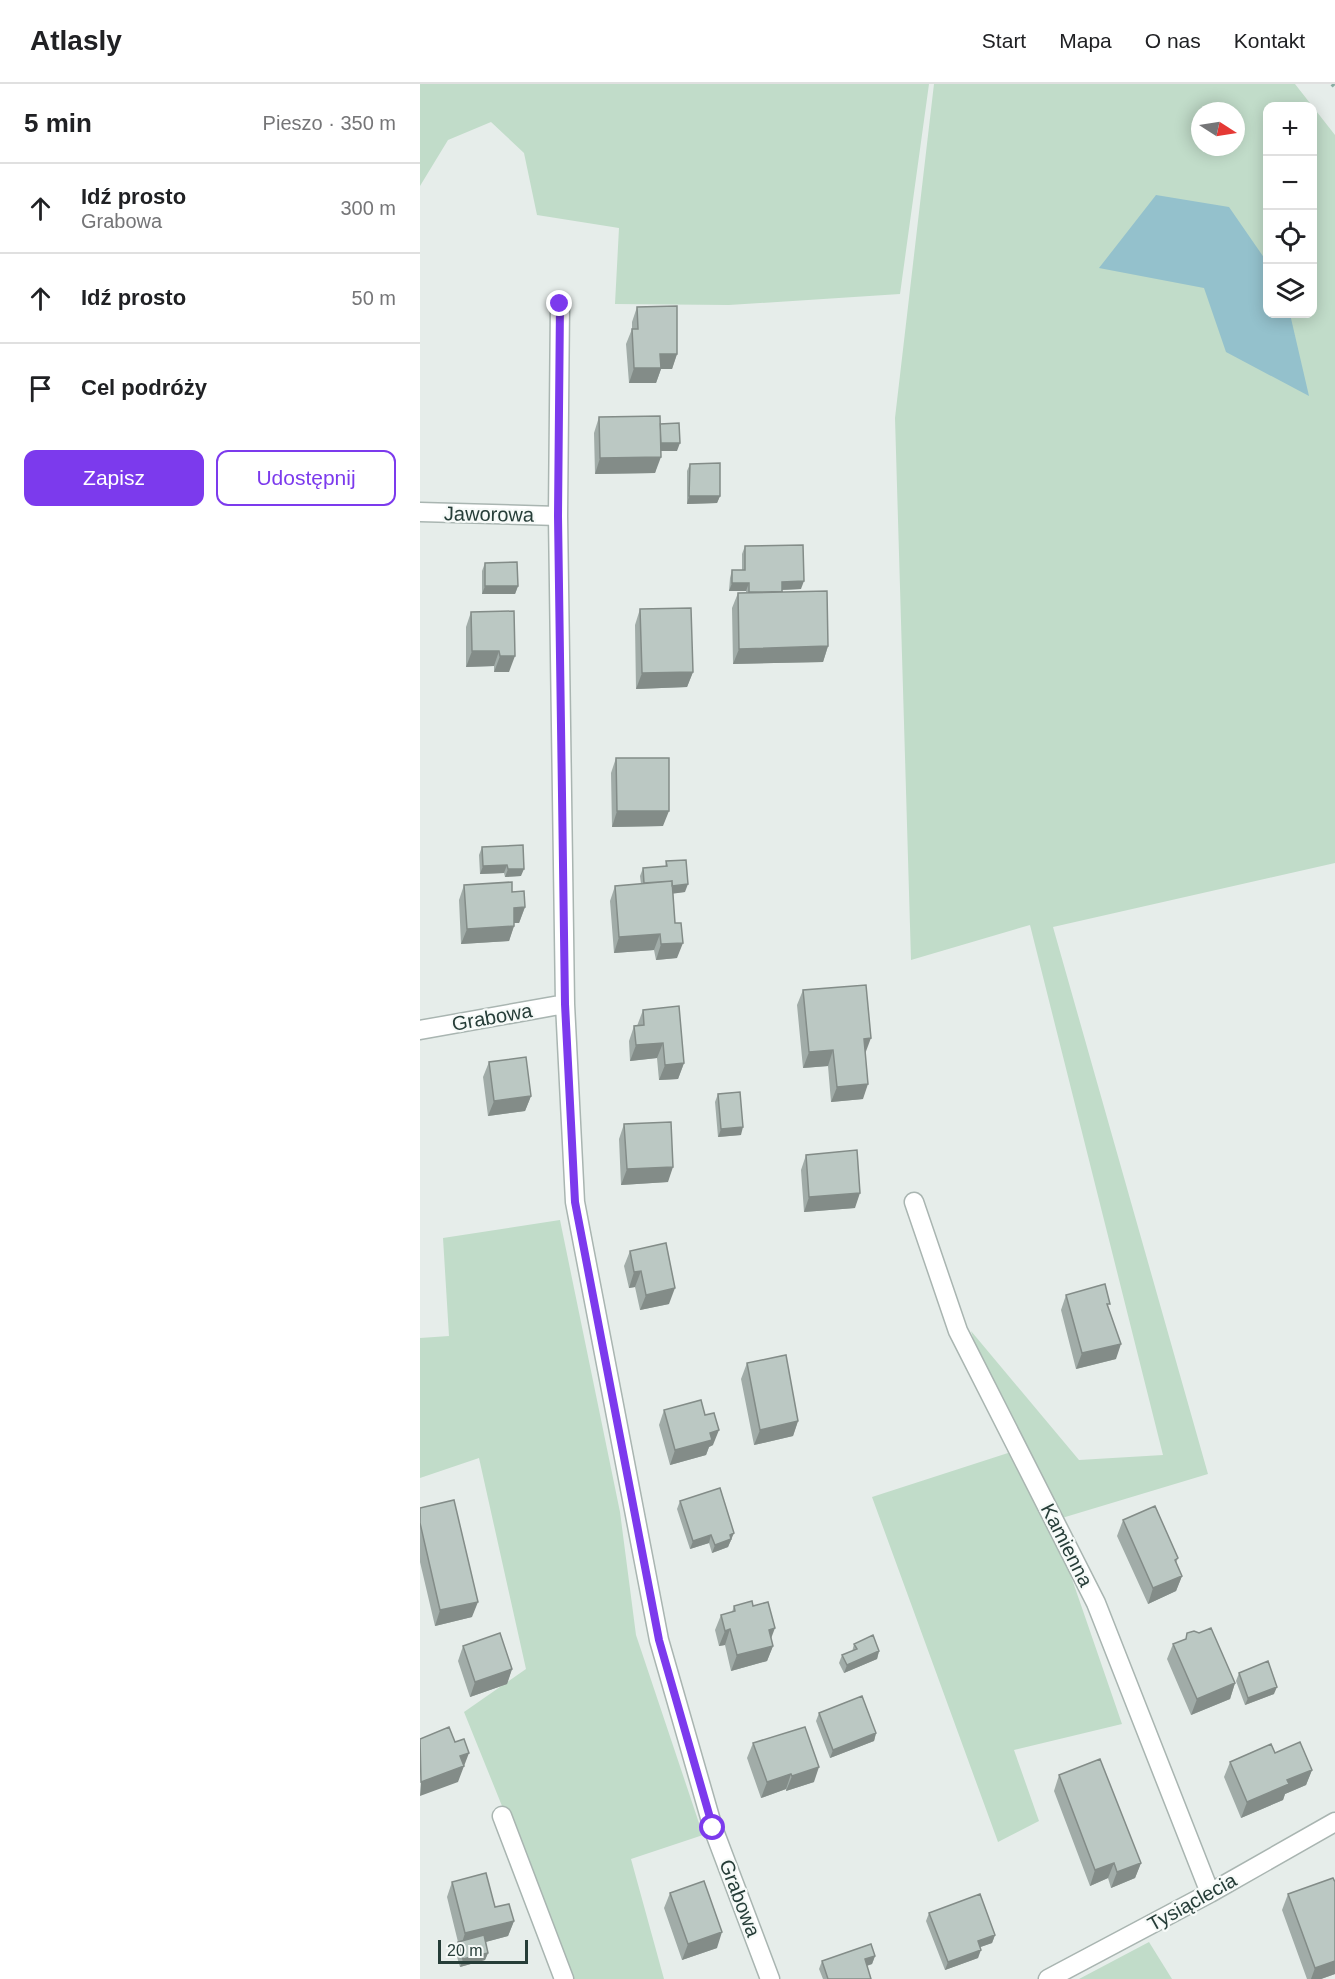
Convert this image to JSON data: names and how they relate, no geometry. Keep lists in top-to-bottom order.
{
  "streets": {
    "street": [
      "Jaworowa",
      "Grabowa",
      "Kamienna",
      "Tysiąclecia"
    ]
  },
  "crossings": [
    ["Jaworowa", "Grabowa"],
    ["Kamienna", "Tysiąclecia"]
  ],
  "scale_bar": "20 m",
  "north": "right",
  "page": {
    "header": "Atlasly",
    "nav": [
      "Start",
      "Mapa",
      "O nas",
      "Kontakt"
    ],
    "heading": ["5 min", "Pieszo · 350 m"],
    "map_buttons": ["+", "−"],
    "list": [
      ["Idź prosto", "Grabowa", "300 m"],
      ["Idź prosto", "50 m"],
      "Cel podróży"
    ],
    "buttons": ["Zapisz", "Udostępnij"],
    "scale": "20 m"
  }
}
